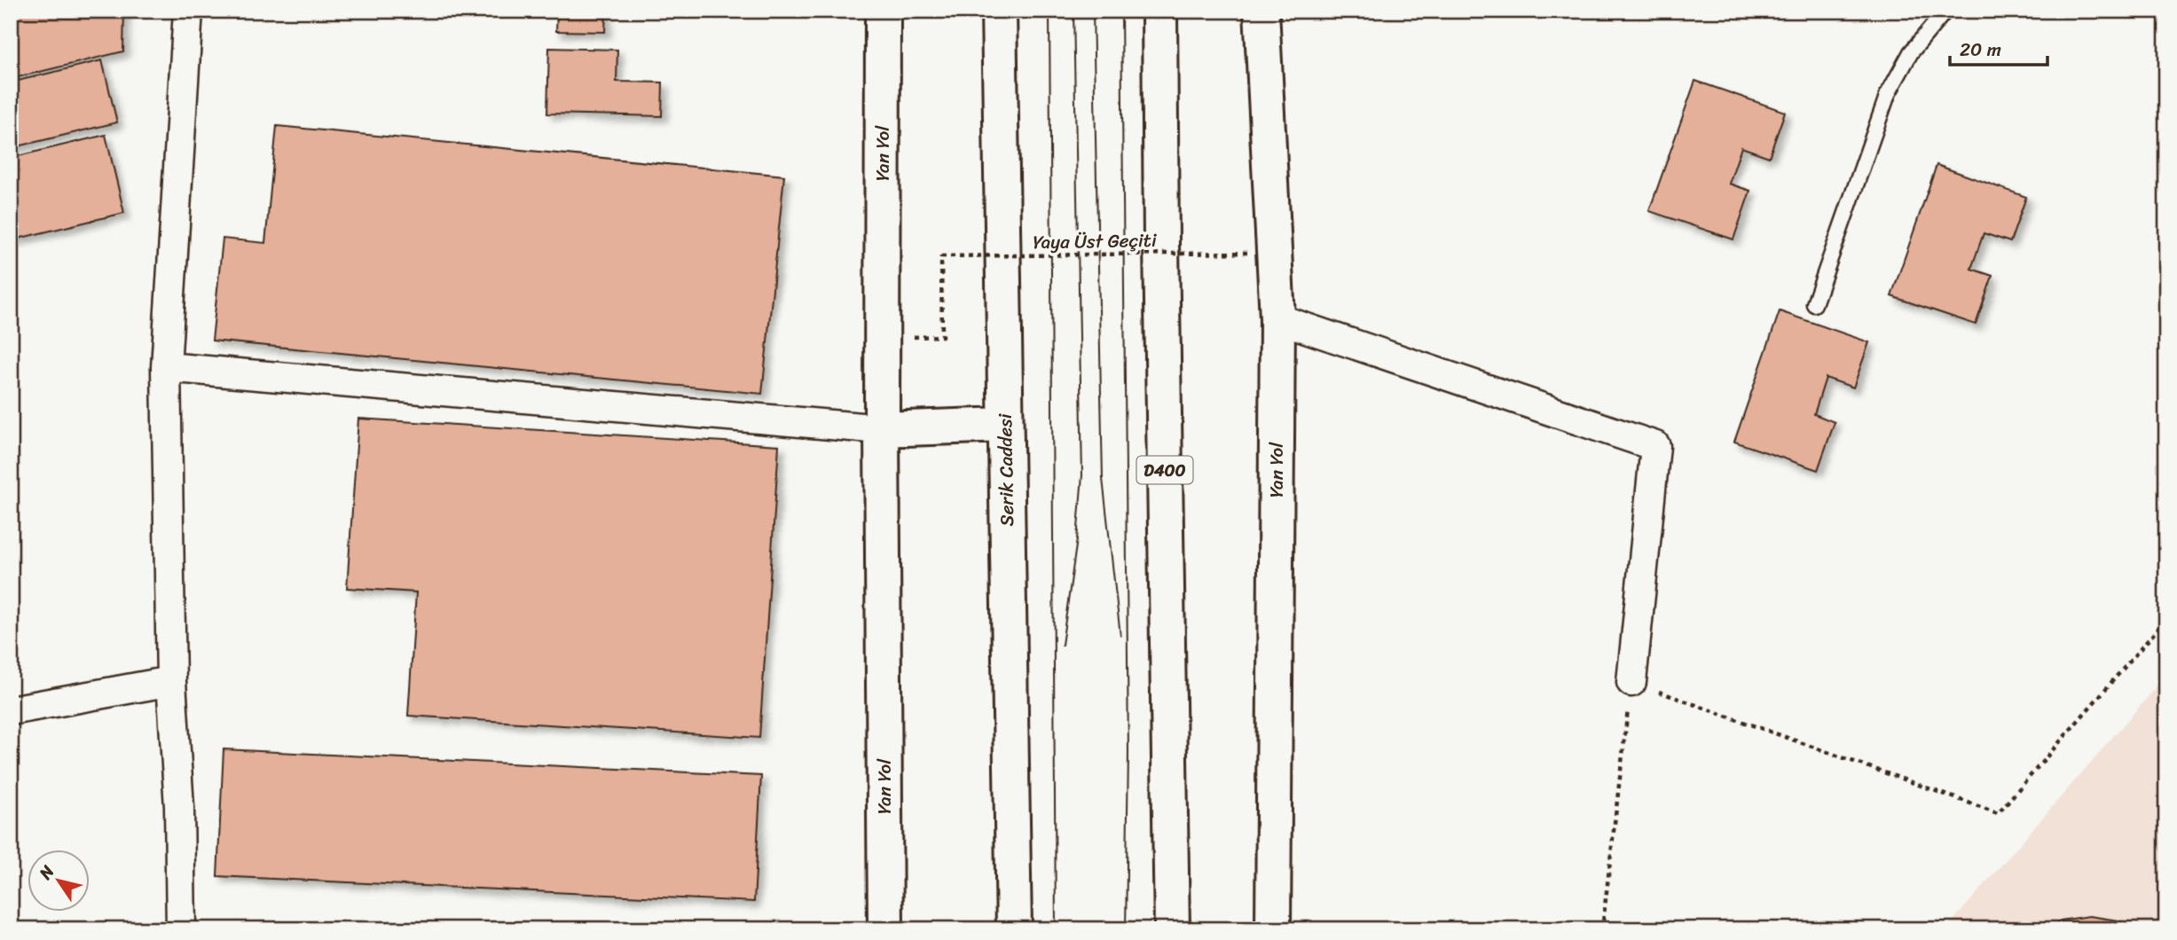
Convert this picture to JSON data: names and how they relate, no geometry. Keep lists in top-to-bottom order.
{
  "streets": {
    "main road": ["Yan Yol", "Serik Caddesi", "D400"],
    "path": ["Yaya Üst Geçiti"]
  },
  "scale_bar": "20 m",
  "north": "top left"
}
